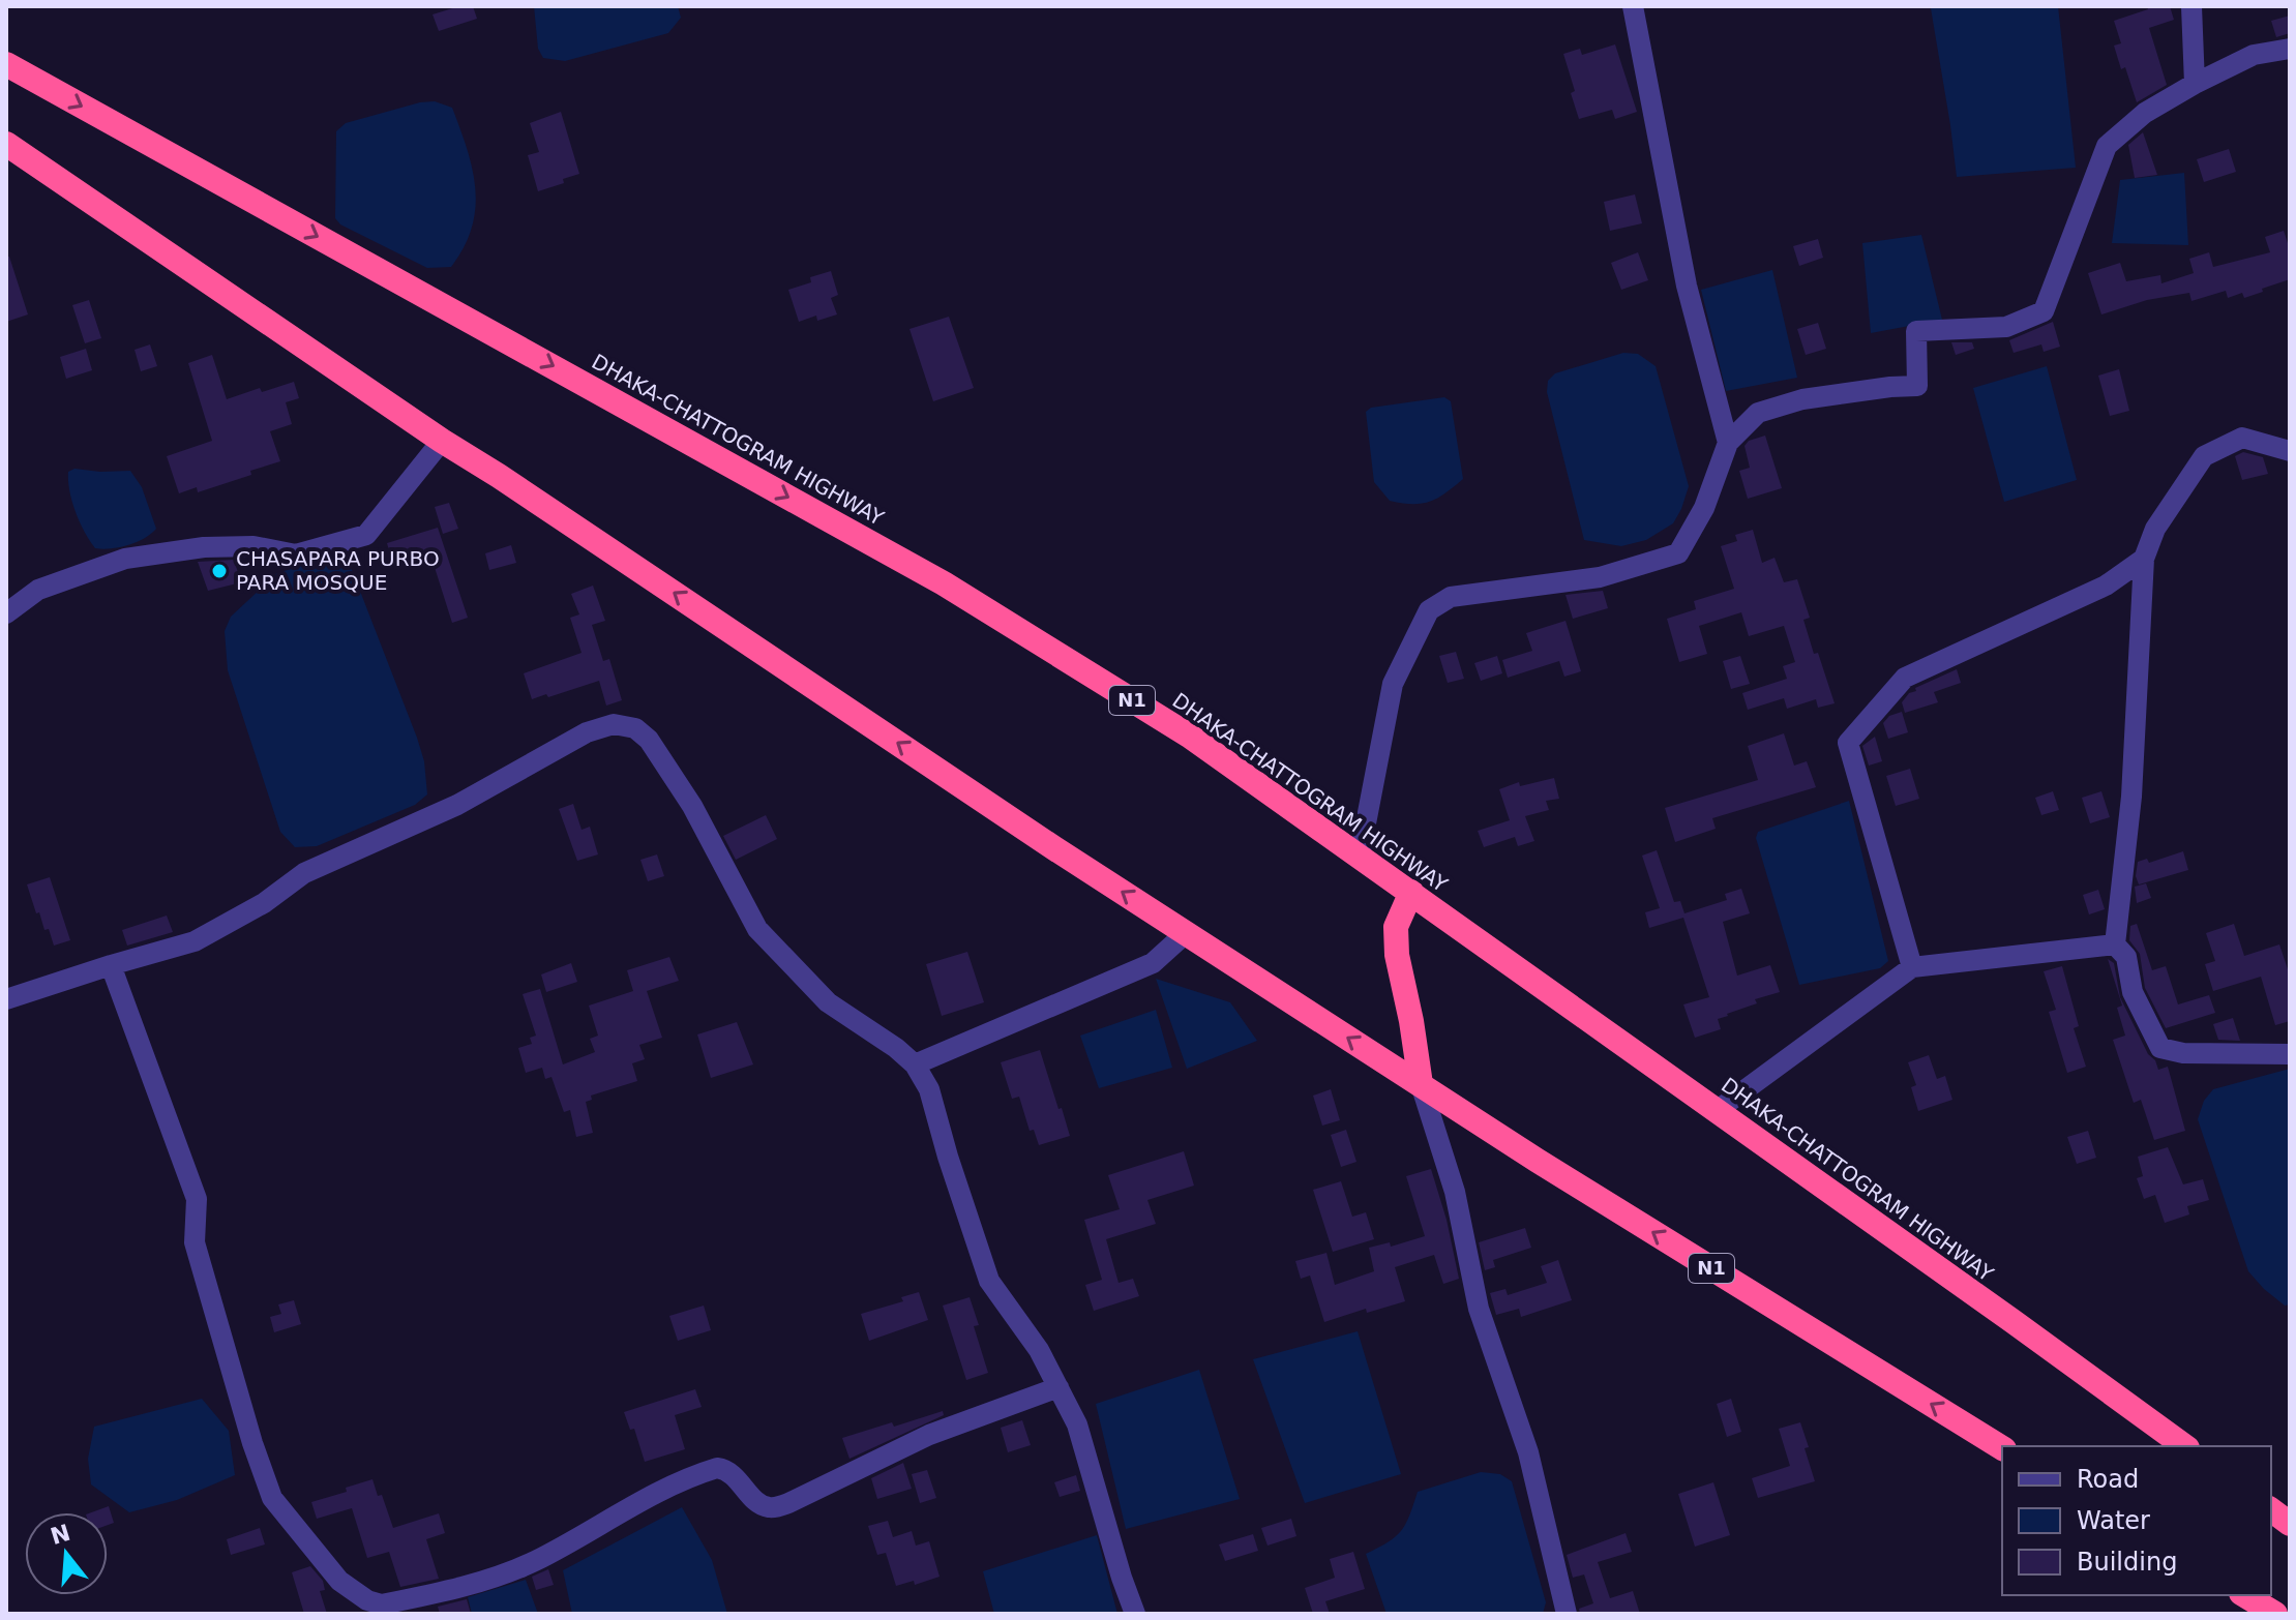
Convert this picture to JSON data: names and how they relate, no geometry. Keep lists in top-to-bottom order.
{
  "streets": {
    "highway": ["DHAKA-CHATTOGRAM HIGHWAY", "N1"]
  },
  "places": ["CHASAPARA PURBO PARA MOSQUE"],
  "legend": ["Road", "Water", "Building"],
  "north": "top"
}
